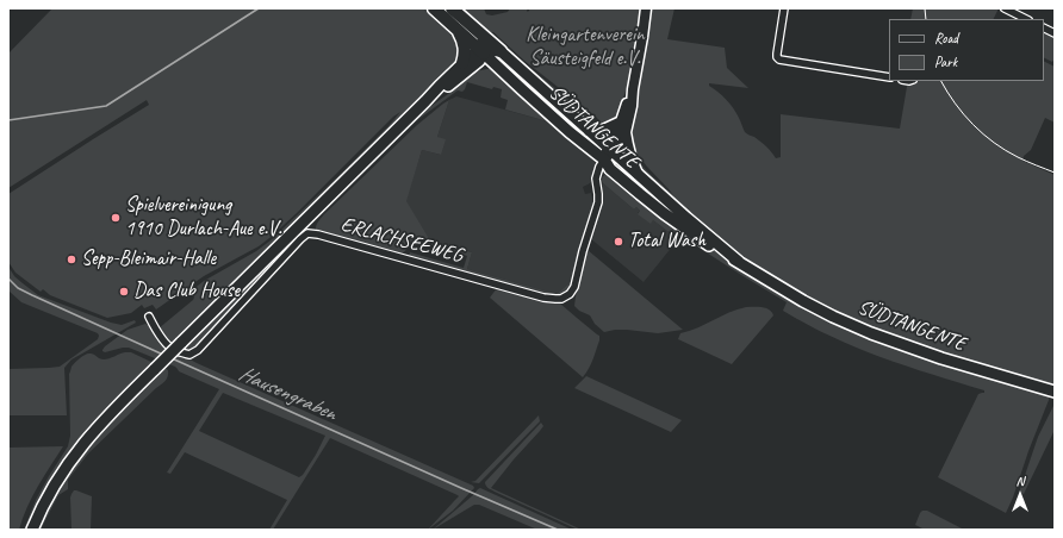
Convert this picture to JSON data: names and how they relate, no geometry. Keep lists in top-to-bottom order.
{
  "streets": {
    "highway": ["SÜDTANGENTE"],
    "street": ["ERLACHSEEWEG"]
  },
  "crossings": [
    ["SÜDTANGENTE", "ERLACHSEEWEG"]
  ],
  "water": ["Hausengraben"],
  "parks": ["Kleingartenverein Säusteigfeld e.V."],
  "places": [
    "Spielvereinigung 1910 Durlach-Aue e.V.",
    "Total Wash",
    "Sepp-Bleimair-Halle",
    "Das Club House"
  ],
  "legend": ["Road", "Park"],
  "north": "top"
}
